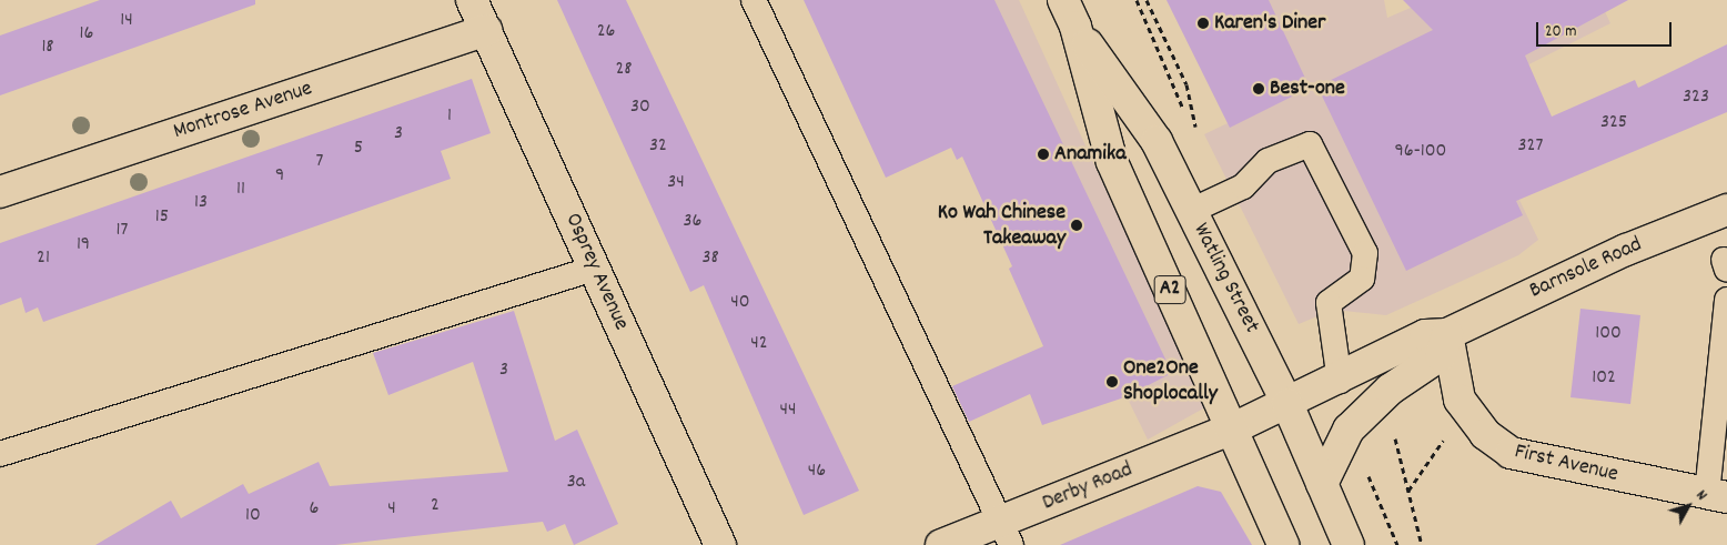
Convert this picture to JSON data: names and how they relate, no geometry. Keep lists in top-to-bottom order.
{
  "streets": {
    "street": [
      "Montrose Avenue",
      "Barnsole Road",
      "Osprey Avenue",
      "Watling Street",
      "A2",
      "First Avenue",
      "Derby Road"
    ]
  },
  "crossings": [
    ["Montrose Avenue", "Osprey Avenue"],
    ["Barnsole Road", "Watling Street"],
    ["Barnsole Road", "First Avenue"],
    ["Barnsole Road", "Derby Road"],
    ["Watling Street", "Derby Road"]
  ],
  "places": [
    "Karen's Diner",
    "Best-one",
    "Anamika",
    "Ko Wah Chinese Takeaway",
    "One2One Shoplocally"
  ],
  "house_numbers": [
    "14",
    "26",
    "16",
    "18",
    "28",
    "323",
    "30",
    "1",
    "325",
    "3",
    "32",
    "327",
    "5",
    "96-100",
    "7",
    "9",
    "34",
    "11",
    "13",
    "15",
    "36",
    "17",
    "19",
    "21",
    "38",
    "40",
    "100",
    "42",
    "3",
    "102",
    "44",
    "46",
    "3a",
    "2",
    "6",
    "4",
    "10"
  ],
  "scale_bar": "20 m",
  "north": "top right"
}
